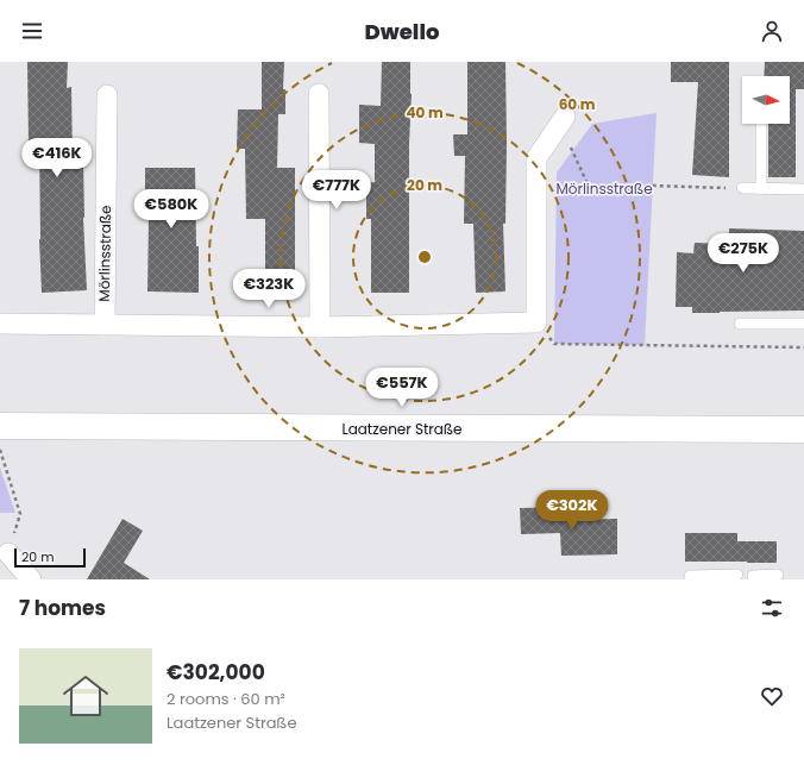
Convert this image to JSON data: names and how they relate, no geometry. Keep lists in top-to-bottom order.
{
  "streets": {
    "main road": ["Laatzener Straße"],
    "street": ["Mörlinsstraße"]
  },
  "parks": ["Mörlinsstraße"],
  "scale_bar": "20 m",
  "north": "right",
  "page": {
    "header": "Dwello",
    "price": [
      "€416K",
      "€777K",
      "€580K",
      "€275K",
      "€323K",
      "€557K",
      "€302K"
    ],
    "scale": "20 m",
    "heading": "7 homes",
    "list": [
      {
        "name": "€302,000",
        "note": "2 rooms · 60 m² · Laatzener Straße"
      }
    ]
  },
  "rings": ["60 m", "40 m", "20 m"]
}
